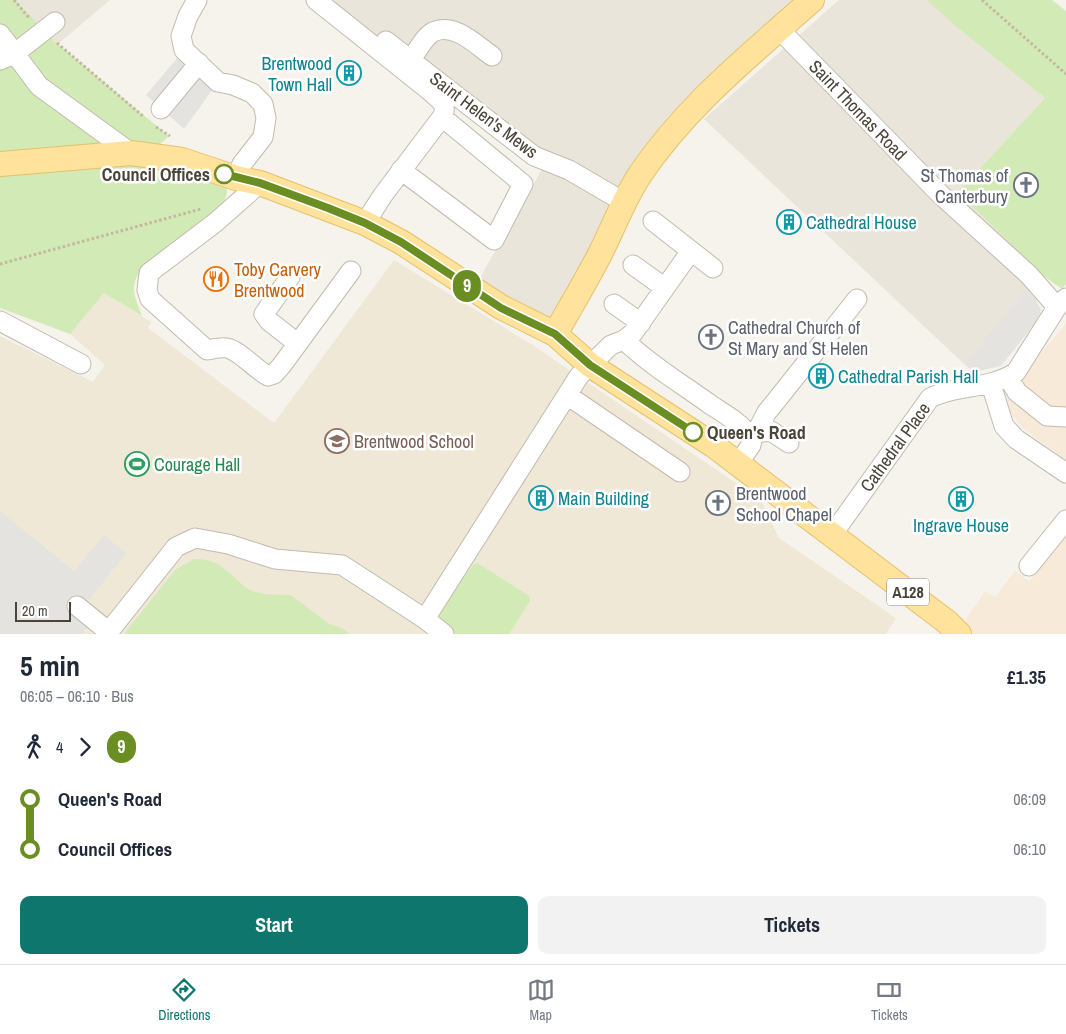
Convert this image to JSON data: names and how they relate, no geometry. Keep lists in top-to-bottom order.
{
  "streets": {
    "main road": ["A128"],
    "street": ["Saint Thomas Road", "Saint Helen's Mews", "Cathedral Place"]
  },
  "crossings": [
    ["Saint Thomas Road", "Cathedral Place"],
    ["Cathedral Place", "A128"]
  ],
  "places": {
    "building": [
      "Brentwood Town Hall",
      "Cathedral House",
      "Cathedral Parish Hall",
      "Main Building",
      "Ingrave House"
    ],
    "other": ["Council Offices", "Queen's Road"],
    "church": ["St Thomas of Canterbury", "Cathedral Church of St Mary and St Helen", "Brentwood School Chapel"],
    "restaurant": ["Toby Carvery Brentwood"],
    "school or university": ["Brentwood School"],
    "sports": ["Courage Hall"]
  },
  "lines": ["bus line 9"],
  "scale_bar": "20 m",
  "page": {
    "on_map": "9",
    "scale": "20 m",
    "heading": ["5 min", "06:05 – 06:10 · Bus", "£1.35"],
    "legs": ["4", "9"],
    "list": [
      {
        "name": "Queen's Road",
        "value": "06:09"
      },
      {
        "name": "Council Offices",
        "value": "06:10"
      }
    ],
    "buttons": ["Start", "Tickets"],
    "tabs": ["Directions", "Map", "Tickets"]
  }
}
